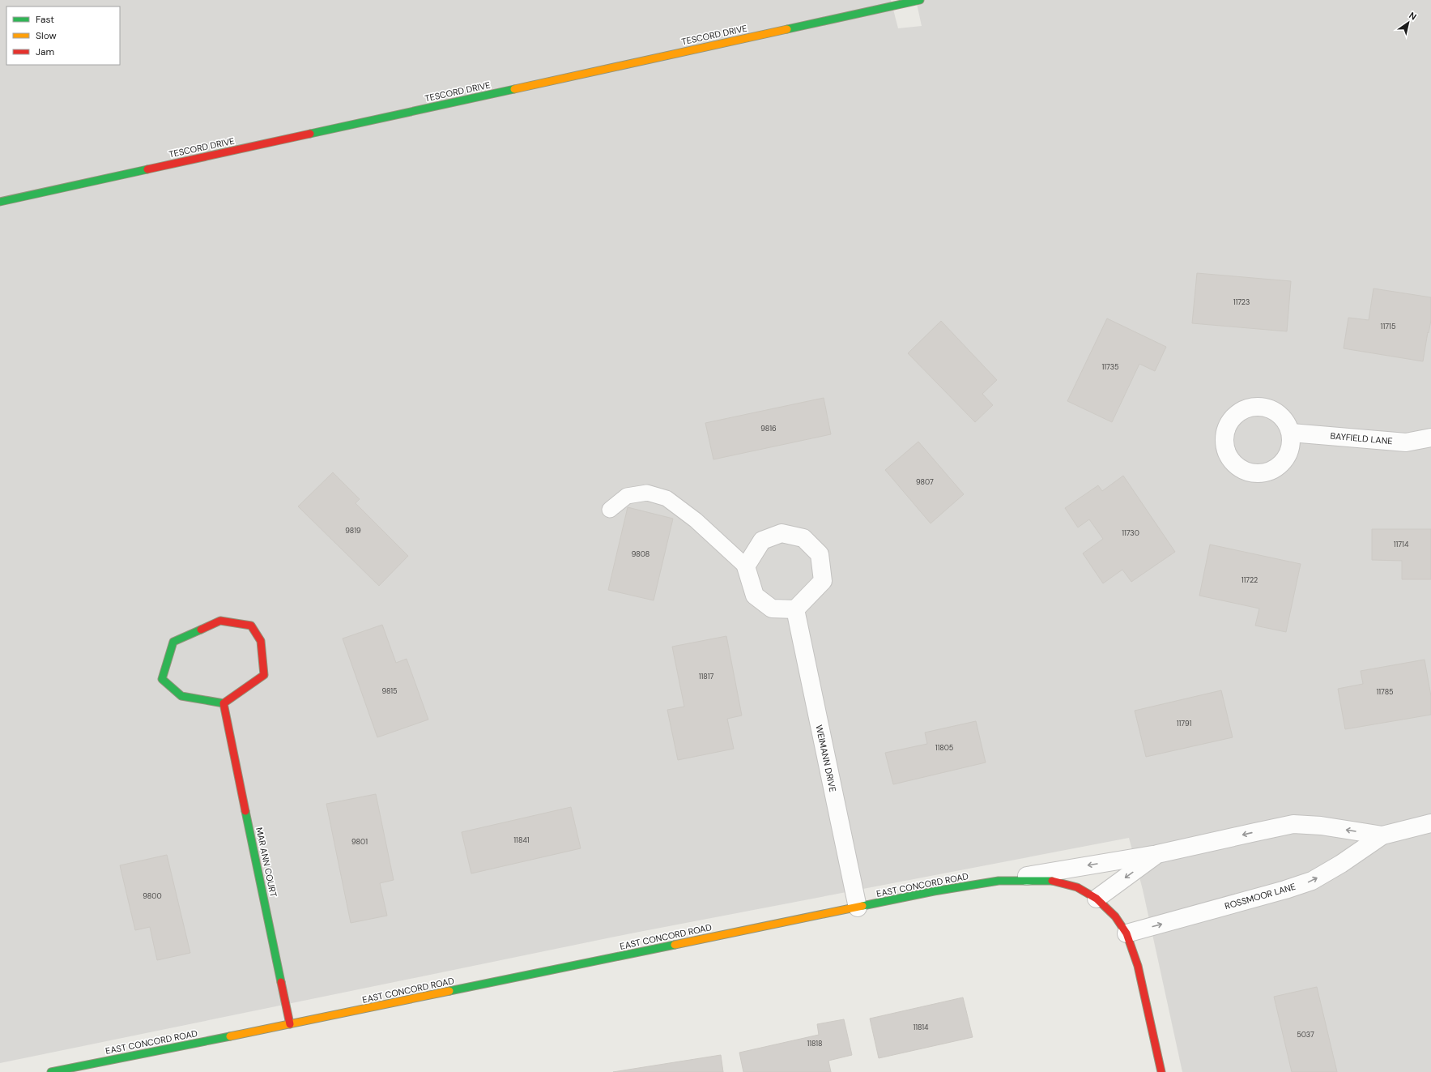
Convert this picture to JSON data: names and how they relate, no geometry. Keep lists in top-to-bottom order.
{
  "streets": {
    "street": [
      "TESCORD DRIVE",
      "BAYFIELD LANE",
      "WEIMANN DRIVE",
      "MAR ANN COURT",
      "EAST CONCORD ROAD",
      "ROSSMOOR LANE"
    ]
  },
  "crossings": [
    ["WEIMANN DRIVE", "EAST CONCORD ROAD"],
    ["MAR ANN COURT", "EAST CONCORD ROAD"],
    ["EAST CONCORD ROAD", "ROSSMOOR LANE"]
  ],
  "house_numbers": [
    "11723",
    "11715",
    "11735",
    "9816",
    "9807",
    "9819",
    "11730",
    "11714",
    "9808",
    "11722",
    "11817",
    "9815",
    "11785",
    "11791",
    "11805",
    "11841",
    "9801",
    "9800",
    "11814",
    "5037",
    "11818"
  ],
  "legend": ["Fast", "Slow", "Jam"],
  "north": "top right"
}
